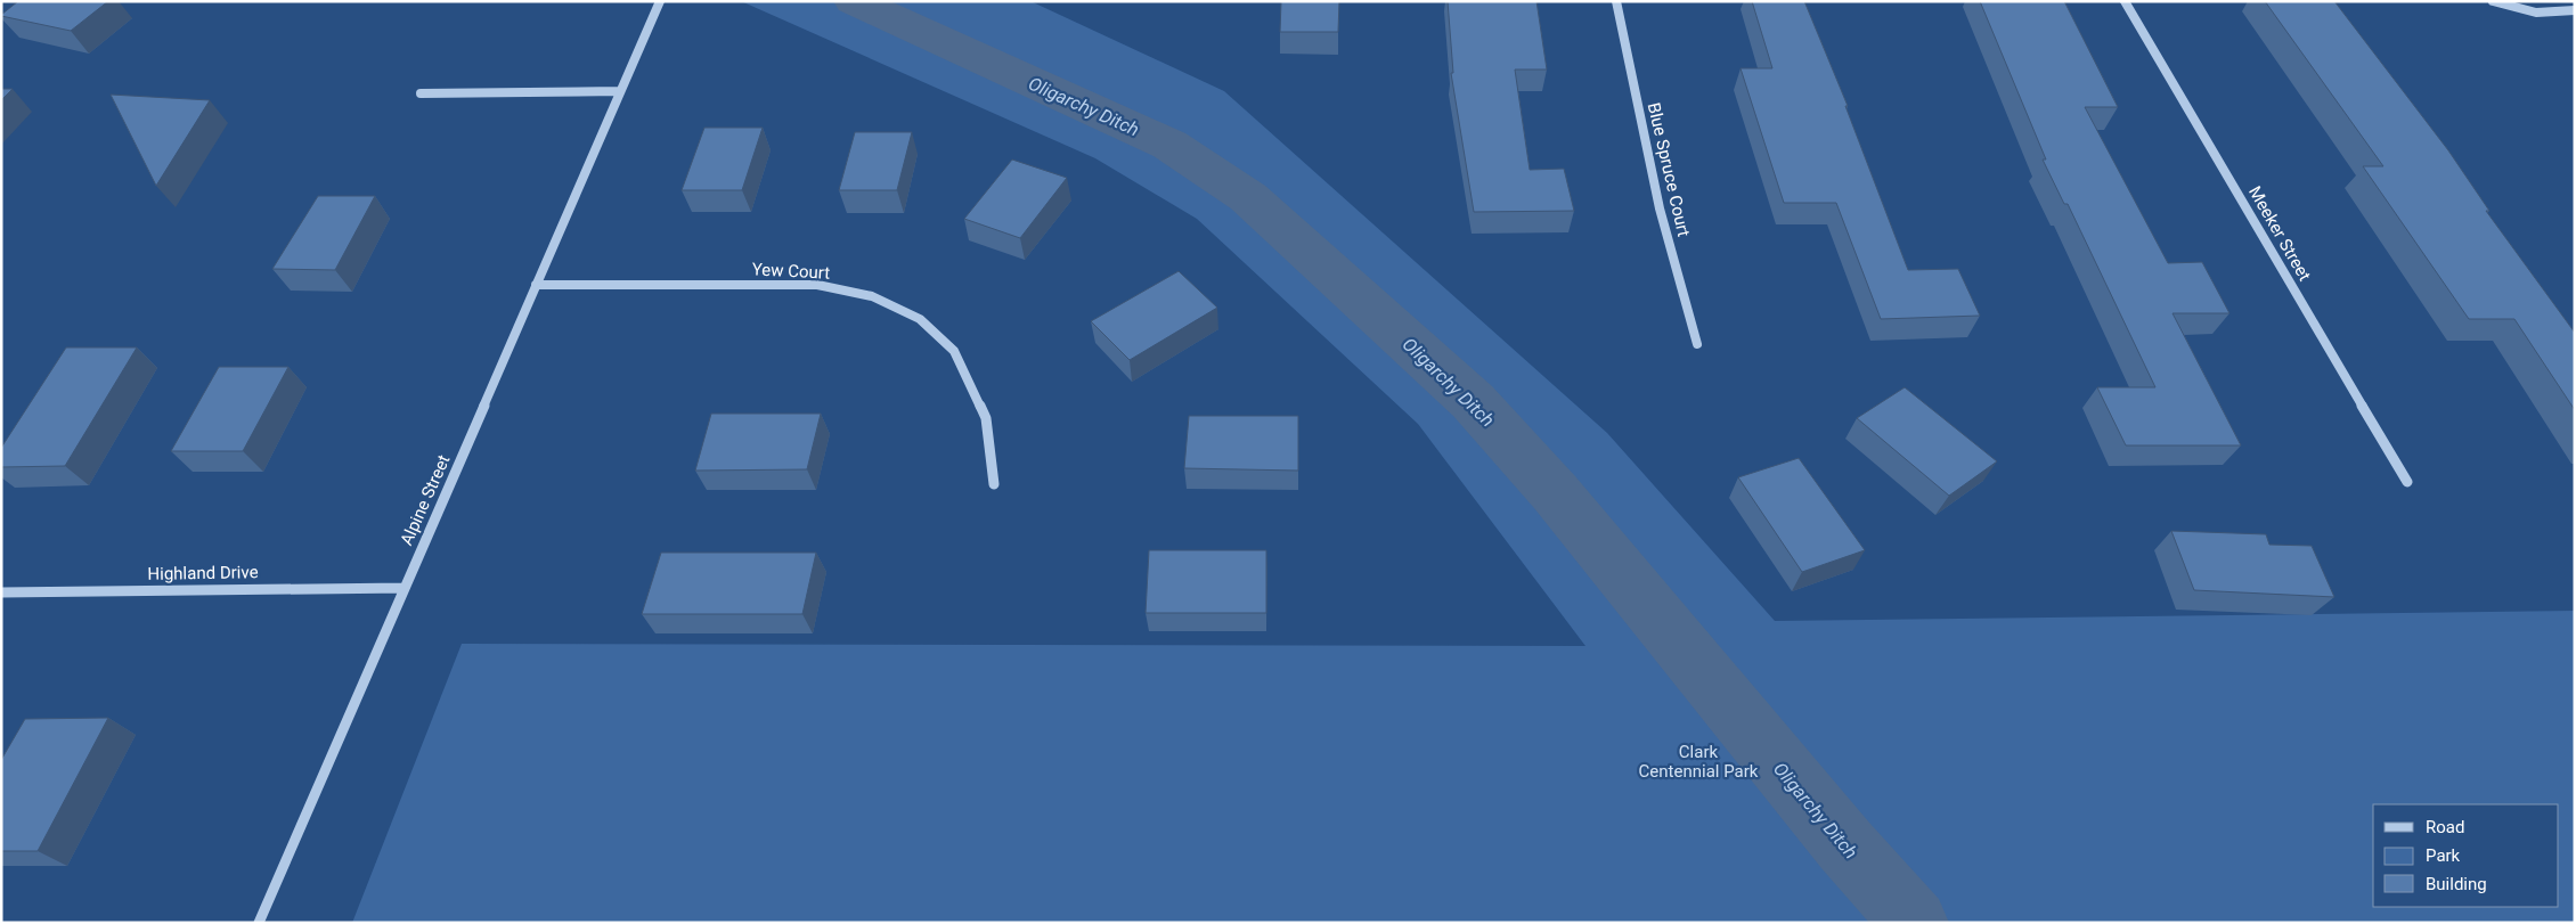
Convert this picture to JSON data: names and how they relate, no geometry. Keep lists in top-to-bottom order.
{
  "streets": {
    "street": [
      "Blue Spruce Court",
      "Meeker Street",
      "Yew Court",
      "Alpine Street",
      "Highland Drive"
    ]
  },
  "crossings": [
    ["Yew Court", "Alpine Street"],
    ["Alpine Street", "Highland Drive"]
  ],
  "water": ["Oligarchy Ditch"],
  "parks": ["Clark Centennial Park"],
  "legend": ["Road", "Park", "Building"]
}
